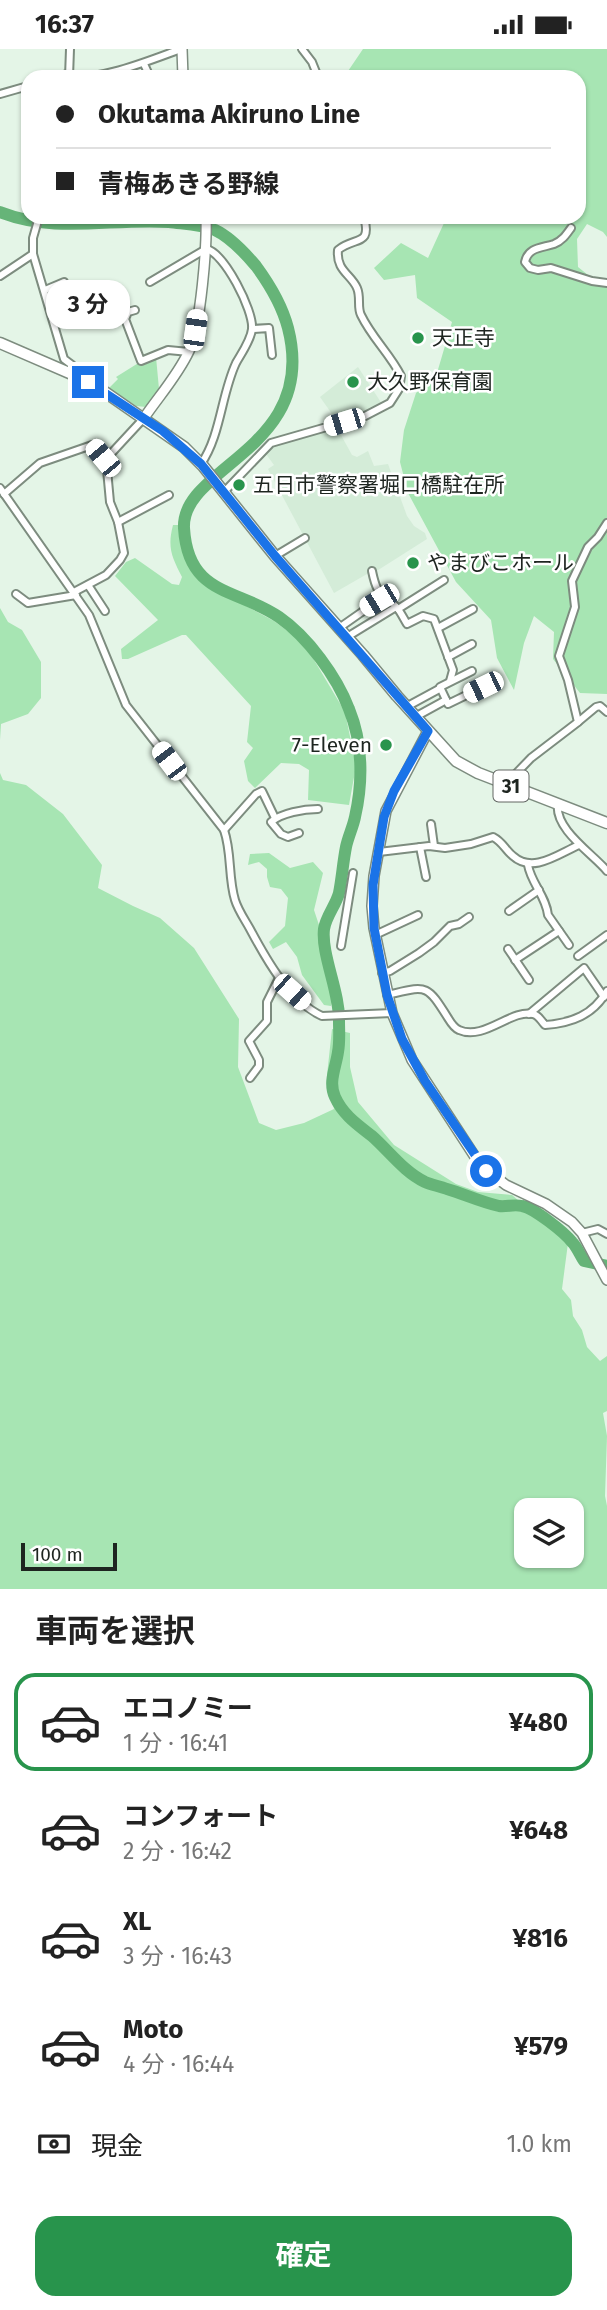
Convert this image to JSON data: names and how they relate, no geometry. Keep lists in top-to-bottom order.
{
  "streets": {
    "main road": ["31"]
  },
  "places": [
    "天正寺",
    "大久野保育園",
    "五日市警察署堀口橋駐在所",
    "やまびこホール",
    "7-Eleven"
  ],
  "scale_bar": "100 m",
  "page": {
    "status": "16:37",
    "banner": ["Okutama Akiruno Line", "青梅あきる野線"],
    "bubble": "3 分",
    "scale": "100 m",
    "heading": "車両を選択",
    "list": [
      {
        "name": "エコノミー",
        "note": "1 分 · 16:41",
        "value": "¥480"
      },
      {
        "name": "コンフォート",
        "note": "2 分 · 16:42",
        "value": "¥648"
      },
      {
        "name": "XL",
        "note": "3 分 · 16:43",
        "value": "¥816"
      },
      {
        "name": "Moto",
        "note": "4 分 · 16:44",
        "value": "¥579"
      }
    ],
    "pay": ["現金", "1.0 km"],
    "buttons": "確定"
  }
}
